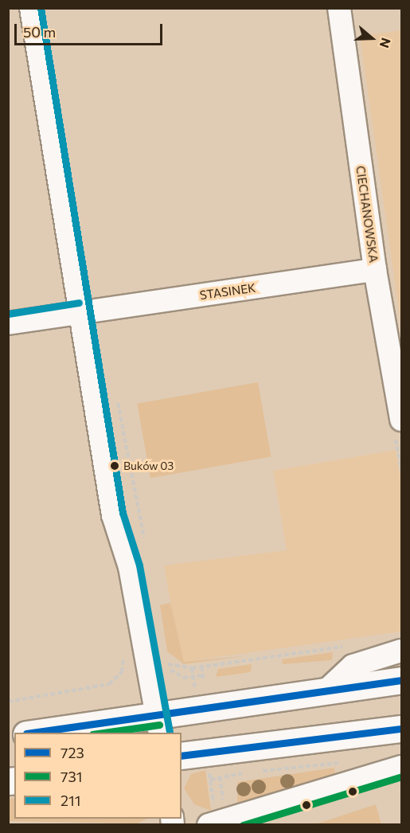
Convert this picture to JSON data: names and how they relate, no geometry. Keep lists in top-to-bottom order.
{
  "streets": {
    "street": ["CIECHANOWSKA", "STASINEK"]
  },
  "crossings": [
    ["CIECHANOWSKA", "STASINEK"]
  ],
  "places": ["Buków 03"],
  "lines": ["transit line 211", "transit line 723", "transit line 731"],
  "legend": ["723", "731", "211"],
  "scale_bar": "50 m",
  "north": "right"
}
